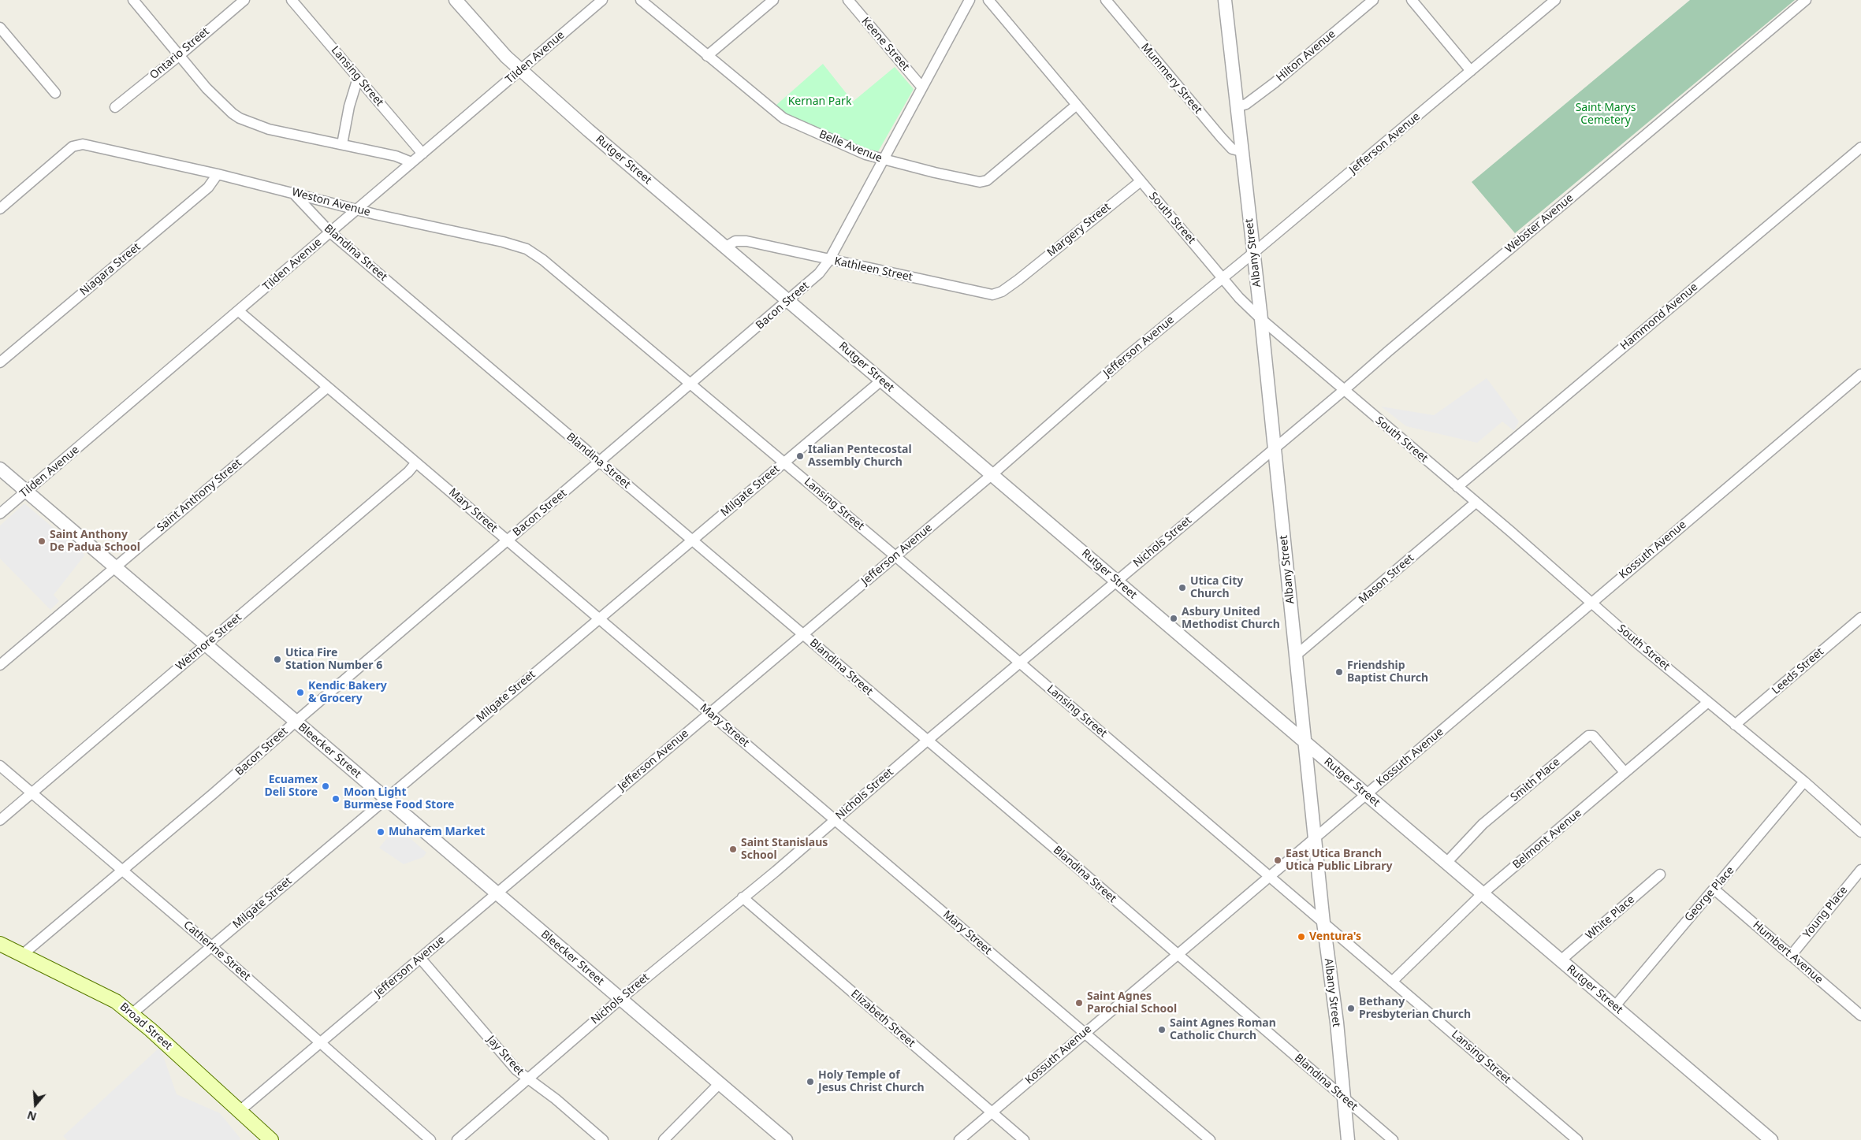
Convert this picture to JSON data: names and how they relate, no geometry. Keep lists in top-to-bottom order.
{
  "streets": {
    "main road": ["Broad Street"],
    "street": [
      "Keene Street",
      "Ontario Street",
      "Hilton Avenue",
      "Tilden Avenue",
      "Lansing Street",
      "Mummery Street",
      "Jefferson Avenue",
      "Belle Avenue",
      "Rutger Street",
      "Weston Avenue",
      "South Street",
      "Webster Avenue",
      "Margery Street",
      "Blandina Street",
      "Albany Street",
      "Niagara Street",
      "Kathleen Street",
      "Bacon Street",
      "Hammond Avenue",
      "Milgate Street",
      "Saint Anthony Street",
      "Mary Street",
      "Nichols Street",
      "Kossuth Avenue",
      "Mason Street",
      "Wetmore Street",
      "Leeds Street",
      "Bleecker Street",
      "Smith Place",
      "Belmont Avenue",
      "George Place",
      "Young Place",
      "White Place",
      "Catherine Street",
      "Humbert Avenue",
      "Elizabeth Street",
      "Jay Street"
    ]
  },
  "crossings": [
    ["Keene Street", "Bacon Street"],
    ["Hilton Avenue", "Albany Street"],
    ["Tilden Avenue", "Lansing Street"],
    ["Tilden Avenue", "Rutger Street"],
    ["Tilden Avenue", "Weston Avenue"],
    ["Tilden Avenue", "Blandina Street"],
    ["Tilden Avenue", "Mary Street"],
    ["Tilden Avenue", "Bleecker Street"],
    ["Lansing Street", "Jefferson Avenue"],
    ["Lansing Street", "Weston Avenue"],
    ["Lansing Street", "Albany Street"],
    ["Lansing Street", "Bacon Street"],
    ["Lansing Street", "Milgate Street"],
    ["Lansing Street", "Nichols Street"],
    ["Lansing Street", "Kossuth Avenue"],
    ["Lansing Street", "Belmont Avenue"],
    ["Mummery Street", "Albany Street"],
    ["Jefferson Avenue", "Rutger Street"],
    ["Jefferson Avenue", "South Street"],
    ["Jefferson Avenue", "Blandina Street"],
    ["Jefferson Avenue", "Albany Street"],
    ["Jefferson Avenue", "Mary Street"],
    ["Jefferson Avenue", "Bleecker Street"],
    ["Jefferson Avenue", "Catherine Street"],
    ["Jefferson Avenue", "Broad Street"],
    ["Jefferson Avenue", "Jay Street"],
    ["Belle Avenue", "South Street"],
    ["Belle Avenue", "Bacon Street"],
    ["Rutger Street", "Albany Street"],
    ["Rutger Street", "Kathleen Street"],
    ["Rutger Street", "Bacon Street"],
    ["Rutger Street", "Milgate Street"],
    ["Rutger Street", "Nichols Street"],
    ["Rutger Street", "Kossuth Avenue"],
    ["Rutger Street", "Smith Place"],
    ["Rutger Street", "Belmont Avenue"],
    ["Rutger Street", "George Place"],
    ["Rutger Street", "White Place"],
    ["Weston Avenue", "Blandina Street"],
    ["Weston Avenue", "Niagara Street"],
    ["South Street", "Webster Avenue"],
    ["South Street", "Margery Street"],
    ["South Street", "Albany Street"],
    ["South Street", "Hammond Avenue"],
    ["South Street", "Kossuth Avenue"],
    ["South Street", "Mason Street"],
    ["South Street", "Leeds Street"],
    ["South Street", "Belmont Avenue"],
    ["South Street", "George Place"],
    ["Webster Avenue", "Albany Street"],
    ["Webster Avenue", "Nichols Street"],
    ["Margery Street", "Kathleen Street"],
    ["Blandina Street", "Albany Street"],
    ["Blandina Street", "Bacon Street"],
    ["Blandina Street", "Milgate Street"],
    ["Blandina Street", "Nichols Street"],
    ["Blandina Street", "Kossuth Avenue"],
    ["Albany Street", "Nichols Street"],
    ["Albany Street", "Kossuth Avenue"],
    ["Albany Street", "Mason Street"],
    ["Kathleen Street", "Bacon Street"],
    ["Bacon Street", "Mary Street"],
    ["Bacon Street", "Bleecker Street"],
    ["Bacon Street", "Catherine Street"],
    ["Bacon Street", "Broad Street"],
    ["Milgate Street", "Mary Street"],
    ["Milgate Street", "Bleecker Street"],
    ["Milgate Street", "Catherine Street"],
    ["Milgate Street", "Broad Street"],
    ["Saint Anthony Street", "Mary Street"],
    ["Saint Anthony Street", "Bleecker Street"],
    ["Mary Street", "Nichols Street"],
    ["Mary Street", "Kossuth Avenue"],
    ["Mary Street", "Wetmore Street"],
    ["Nichols Street", "Bleecker Street"],
    ["Nichols Street", "Elizabeth Street"],
    ["Nichols Street", "Jay Street"],
    ["Kossuth Avenue", "Elizabeth Street"],
    ["Wetmore Street", "Bleecker Street"],
    ["Wetmore Street", "Catherine Street"],
    ["Smith Place", "Belmont Avenue"],
    ["George Place", "Humbert Avenue"],
    ["Young Place", "Humbert Avenue"]
  ],
  "parks": ["Kernan Park", "Saint Marys Cemetery"],
  "places": [
    "Italian Pentecostal Assembly Church",
    "Saint Anthony De Padua School",
    "Utica City Church",
    "Asbury United Methodist Church",
    "Utica Fire Station Number 6",
    "Friendship Baptist Church",
    "Kendic Bakery & Grocery",
    "Ecuamex Deli Store",
    "Moon Light Burmese Food Store",
    "Muharem Market",
    "Saint Stanislaus School",
    "East Utica Branch Utica Public Library",
    "Ventura's",
    "Saint Agnes Parochial School",
    "Bethany Presbyterian Church",
    "Saint Agnes Roman Catholic Church",
    "Holy Temple of Jesus Christ Church"
  ],
  "north": "bottom"
}
